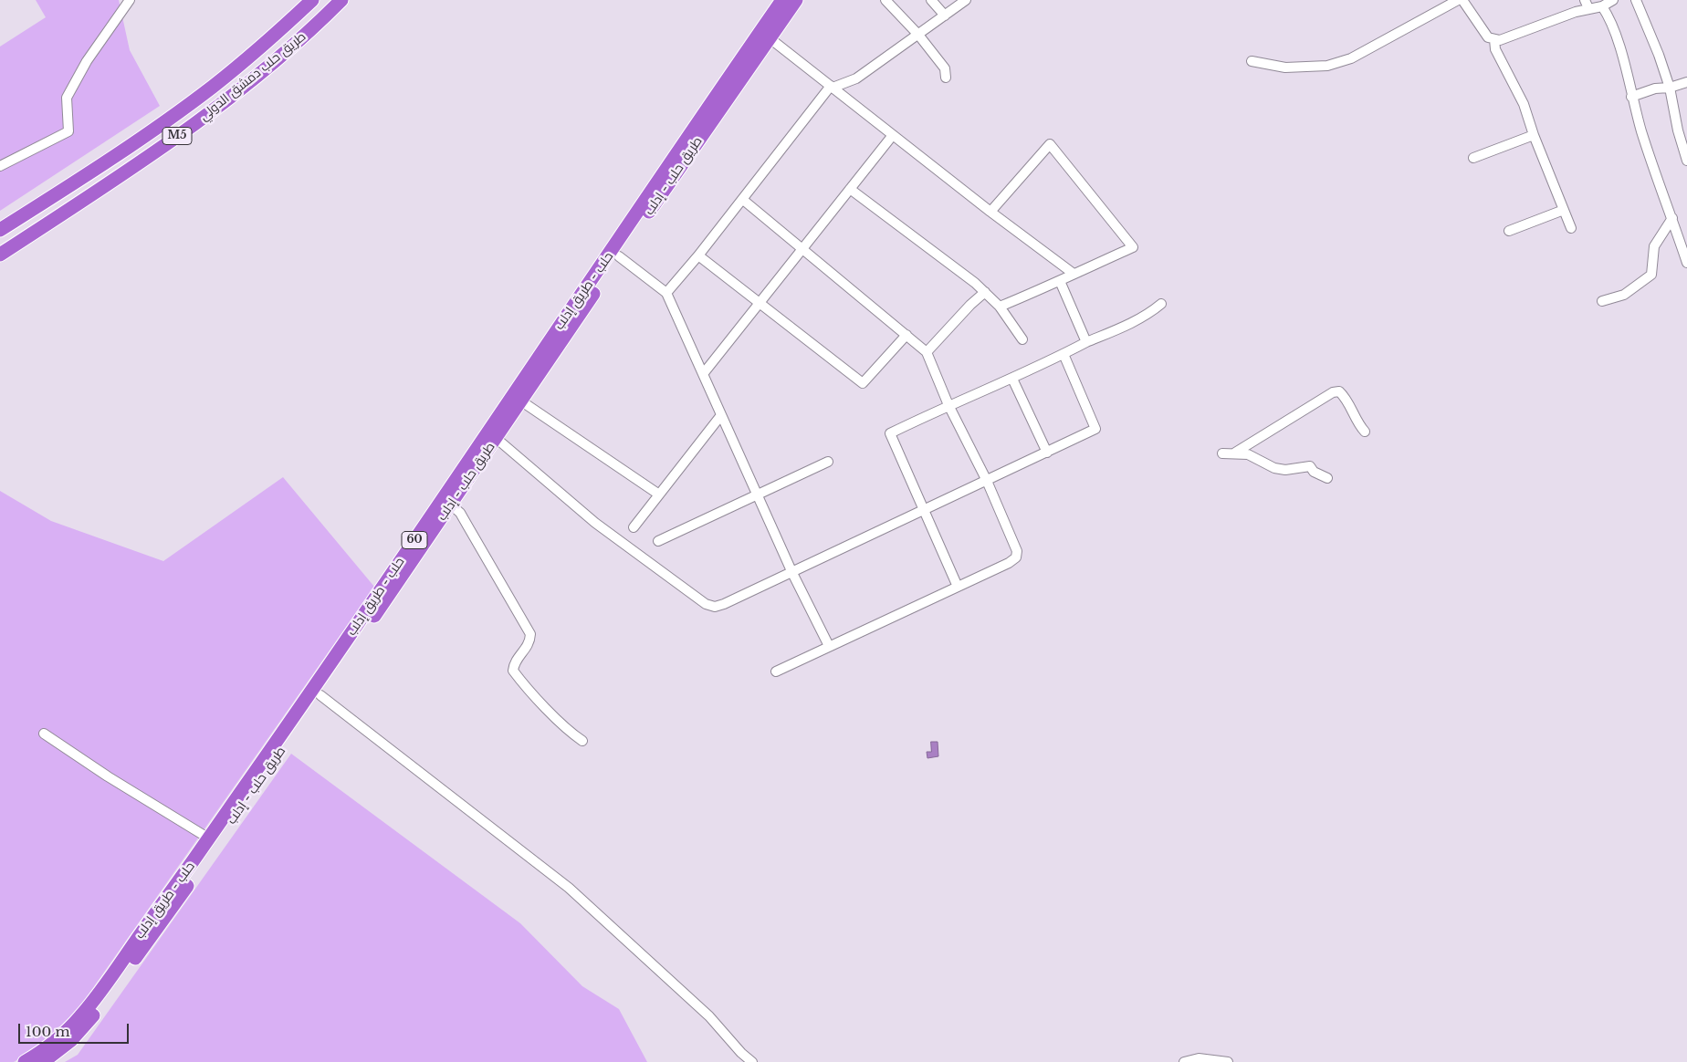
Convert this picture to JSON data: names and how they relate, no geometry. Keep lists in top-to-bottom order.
{
  "streets": {
    "highway": [
      "طريق حلب دمشق الدولي",
      "M5",
      "طريق حلب - إدلب",
      "حلب - طريق إدلب",
      "60"
    ]
  },
  "crossings": [
    ["طريق حلب - إدلب", "حلب - طريق إدلب"]
  ],
  "scale_bar": "100 m"
}
